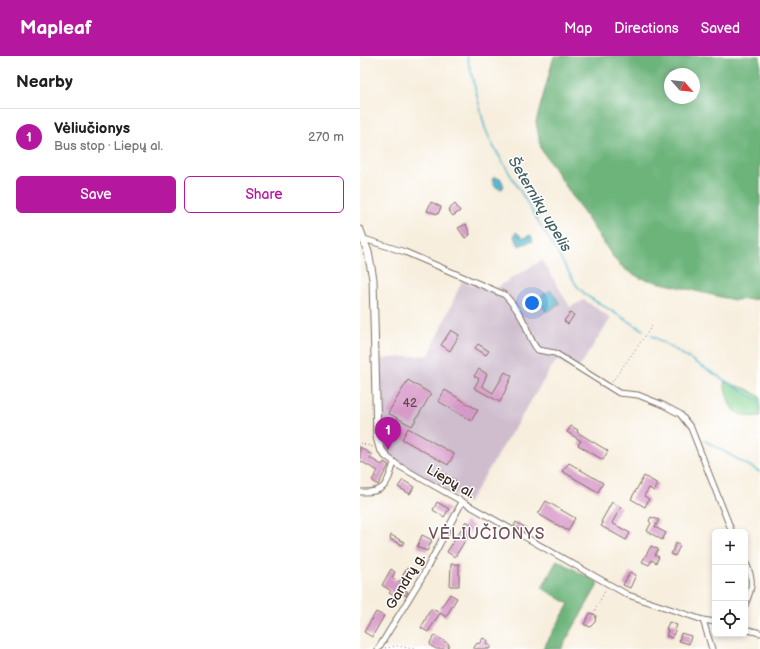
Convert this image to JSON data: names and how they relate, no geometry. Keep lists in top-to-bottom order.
{
  "streets": {
    "main road": ["Liepų al."],
    "street": ["Gandrų g."]
  },
  "crossings": [
    ["Liepų al.", "Gandrų g."]
  ],
  "districts": ["VĖLIUČIONYS"],
  "water": ["Šeternikų upelis"],
  "house_numbers": ["42"],
  "north": "bottom right",
  "page": {
    "header": "Mapleaf",
    "nav": ["Map", "Directions", "Saved"],
    "heading": "Nearby",
    "list": [
      {
        "mark": "1",
        "name": "Vėliučionys",
        "note": "Bus stop · Liepų al.",
        "value": "270 m"
      }
    ],
    "buttons": ["Save", "Share"],
    "pins": "1",
    "map_buttons": ["+", "−"]
  }
}
